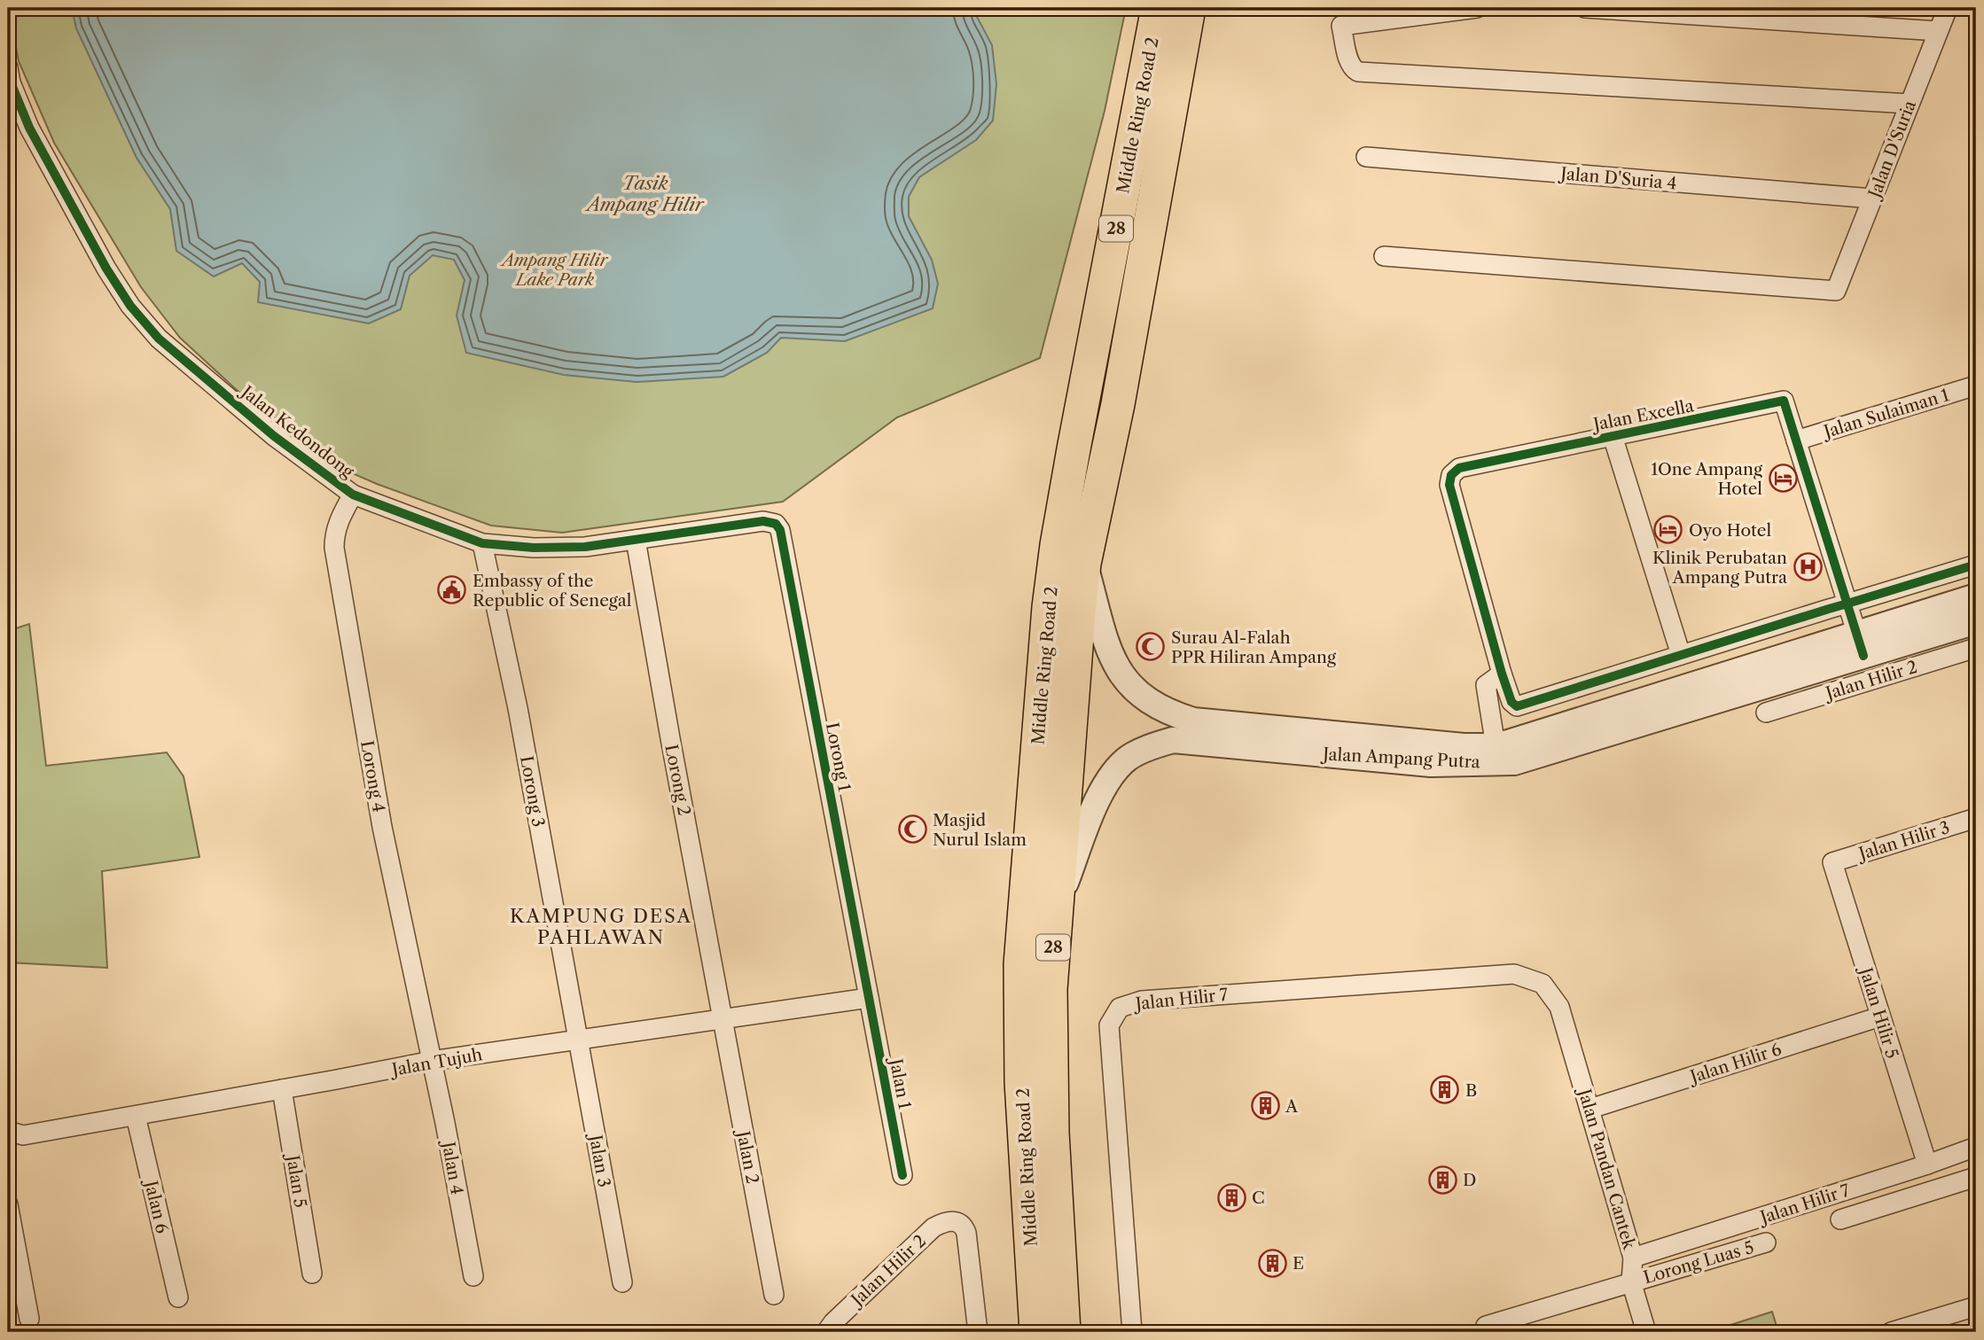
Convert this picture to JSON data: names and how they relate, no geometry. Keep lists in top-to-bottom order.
{
  "streets": {
    "highway": ["Middle Ring Road 2", "28"],
    "street": [
      "Jalan D'Suria",
      "Jalan D'Suria 4",
      "Jalan Sulaiman 1",
      "Jalan Excella",
      "Jalan Kedondong",
      "Jalan Hilir 2",
      "Lorong 1",
      "Jalan Ampang Putra",
      "Lorong 4",
      "Lorong 2",
      "Lorong 3",
      "Jalan Hilir 3",
      "Jalan Hilir 7",
      "Jalan Hilir 5",
      "Jalan Tujuh",
      "Jalan Hilir 6",
      "Jalan 1",
      "Jalan 2",
      "Jalan 3",
      "Jalan 4",
      "Jalan Pandan Cantek",
      "Jalan 5",
      "Jalan 6",
      "Lorong Luas 5"
    ]
  },
  "crossings": [
    ["Middle Ring Road 2", "Jalan Ampang Putra"],
    ["Jalan D'Suria", "Jalan D'Suria 4"],
    ["Jalan Sulaiman 1", "Jalan Excella"],
    ["Jalan Excella", "Jalan Ampang Putra"],
    ["Jalan Kedondong", "Lorong 1"],
    ["Jalan Kedondong", "Lorong 4"],
    ["Jalan Kedondong", "Lorong 2"],
    ["Jalan Kedondong", "Lorong 3"],
    ["Lorong 1", "Jalan Tujuh"],
    ["Lorong 1", "Jalan 1"],
    ["Lorong 4", "Jalan Tujuh"],
    ["Lorong 4", "Jalan 4"],
    ["Lorong 2", "Jalan Tujuh"],
    ["Lorong 2", "Jalan 2"],
    ["Lorong 3", "Jalan Tujuh"],
    ["Lorong 3", "Jalan 3"],
    ["Jalan Hilir 3", "Jalan Hilir 5"],
    ["Jalan Hilir 7", "Jalan Hilir 5"],
    ["Jalan Hilir 7", "Jalan Pandan Cantek"],
    ["Jalan Hilir 5", "Jalan Hilir 6"],
    ["Jalan Tujuh", "Jalan 1"],
    ["Jalan Tujuh", "Jalan 2"],
    ["Jalan Tujuh", "Jalan 3"],
    ["Jalan Tujuh", "Jalan 4"],
    ["Jalan Tujuh", "Jalan 5"],
    ["Jalan Tujuh", "Jalan 6"],
    ["Jalan Hilir 6", "Jalan Pandan Cantek"],
    ["Jalan Pandan Cantek", "Lorong Luas 5"]
  ],
  "districts": ["KAMPUNG DESA PAHLAWAN"],
  "water": ["Tasik Ampang Hilir"],
  "parks": ["Ampang Hilir Lake Park"],
  "places": {
    "hotel": ["1One Ampang Hotel", "Oyo Hotel"],
    "hospital": ["Klinik Perubatan Ampang Putra"],
    "public building": ["Embassy of the Republic of Senegal"],
    "mosque": ["Surau Al-Falah PPR Hiliran Ampang", "Masjid Nurul Islam"],
    "building": [
      "B",
      "A",
      "D",
      "C",
      "E"
    ]
  }
}
